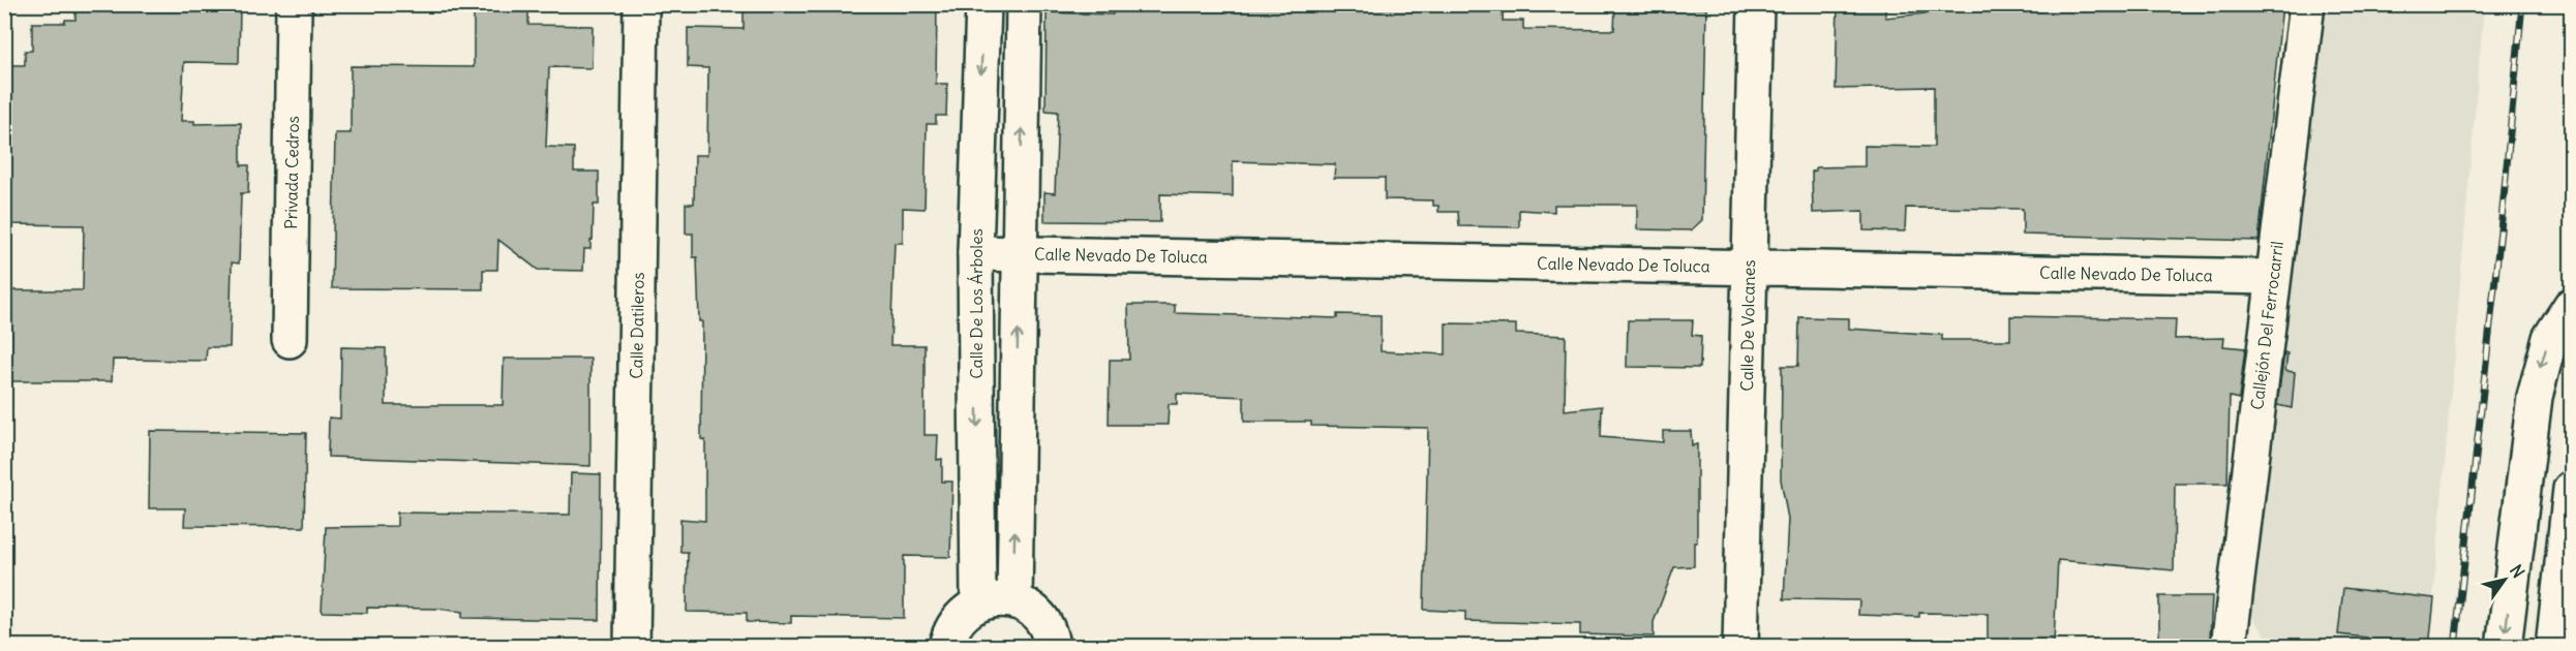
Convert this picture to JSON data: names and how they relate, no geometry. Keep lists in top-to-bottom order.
{
  "streets": {
    "main road": [
      "Privada Cedros",
      "Calle Nevado De Toluca",
      "Calle De Los Árboles",
      "Calle Datileros",
      "Calle De Volcanes",
      "Callejón Del Ferrocarril"
    ]
  },
  "crossings": [
    ["Calle Nevado De Toluca", "Calle De Los Árboles"],
    ["Calle Nevado De Toluca", "Calle De Volcanes"],
    ["Calle Nevado De Toluca", "Callejón Del Ferrocarril"]
  ],
  "north": "top right"
}
